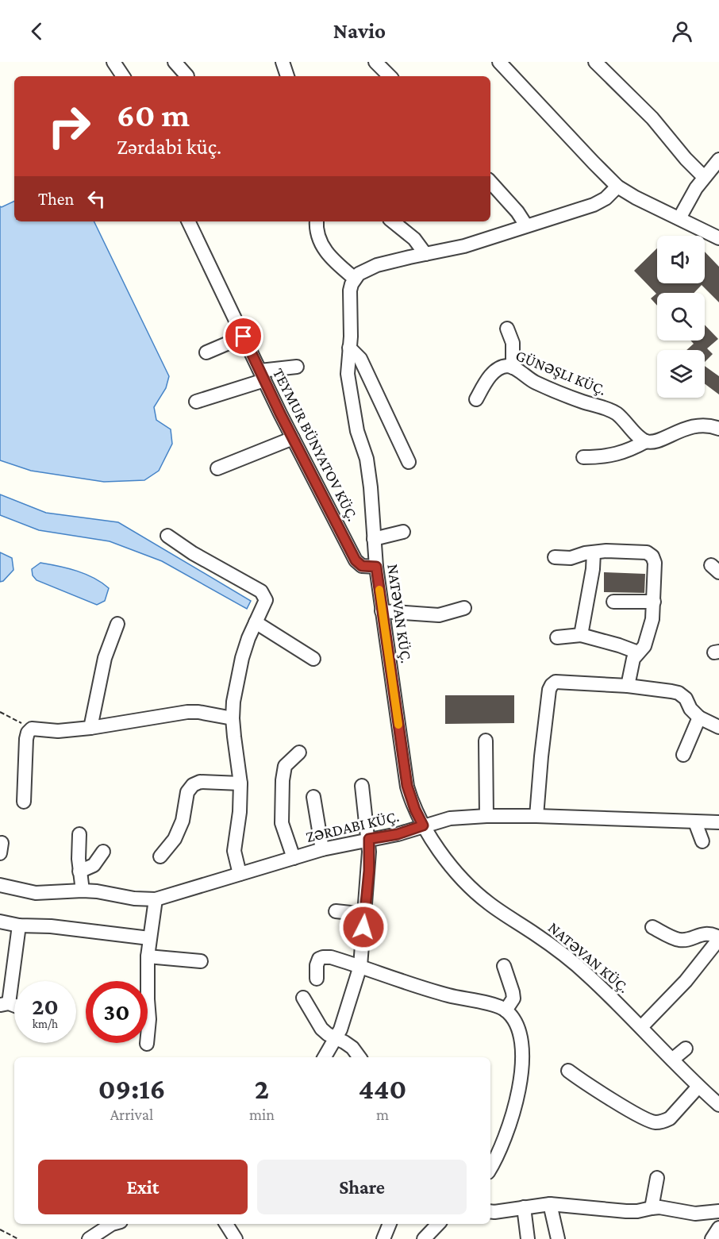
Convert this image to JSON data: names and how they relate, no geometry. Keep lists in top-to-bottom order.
{
  "streets": {
    "street": [
      "GÜNƏŞLI KÜÇ.",
      "TEYMUR BÜNYATOV KÜÇ.",
      "NATƏVAN KÜÇ.",
      "ZƏRDABI KÜÇ."
    ]
  },
  "crossings": [
    ["TEYMUR BÜNYATOV KÜÇ.", "NATƏVAN KÜÇ."],
    ["NATƏVAN KÜÇ.", "ZƏRDABI KÜÇ."]
  ],
  "page": {
    "header": "Navio",
    "turn": ["60 m", "Zərdabi küç."],
    "then": "Then",
    "speed": "20 km/h",
    "limit": "30",
    "eta": [
      "09:16",
      "Arrival",
      "2",
      "min",
      "440",
      "m"
    ],
    "buttons": ["Exit", "Share"]
  }
}
